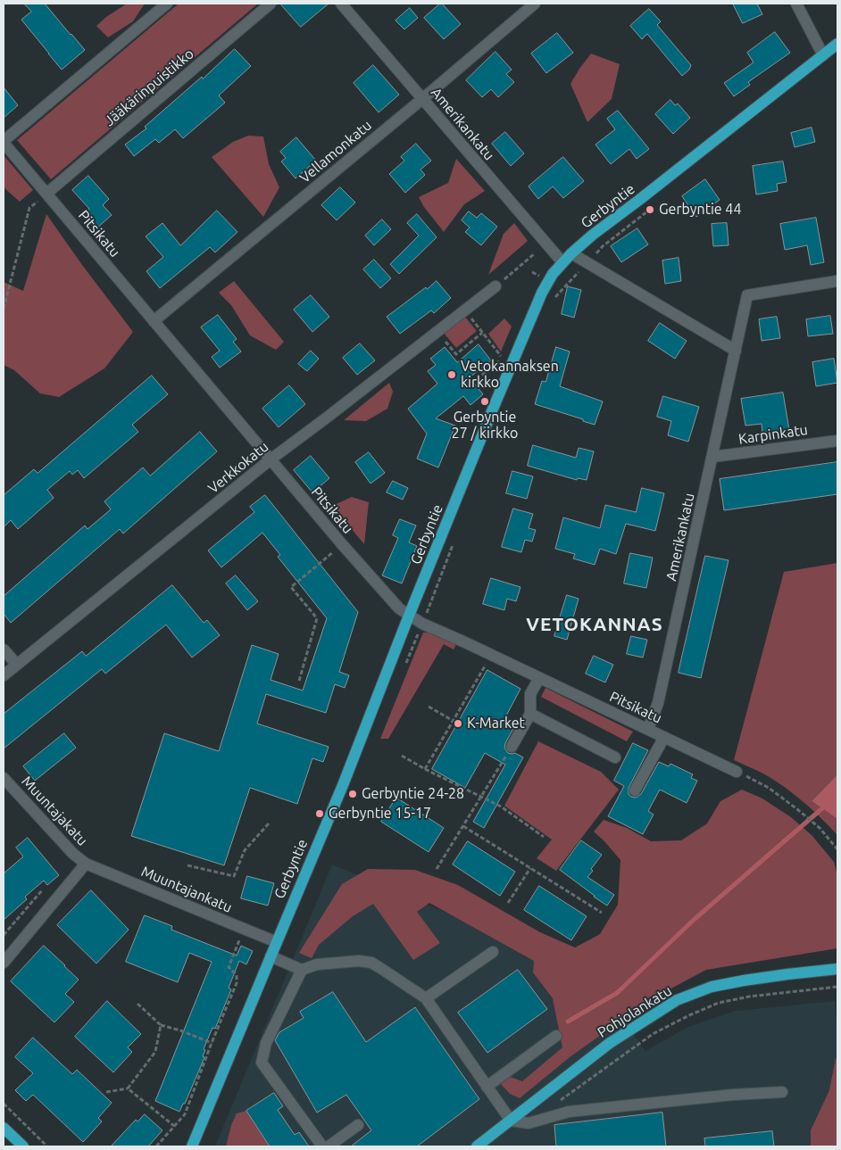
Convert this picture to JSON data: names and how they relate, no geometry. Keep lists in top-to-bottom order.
{
  "streets": {
    "main road": ["Gerbyntie", "Pohjolankatu"],
    "street": [
      "Jääkärinpuistikko",
      "Amerikankatu",
      "Vellamonkatu",
      "Pitsikatu",
      "Karpinkatu",
      "Verkkokatu",
      "Muuntajakatu",
      "Muuntajankatu"
    ]
  },
  "crossings": [
    ["Jääkärinpuistikko", "Pitsikatu"],
    ["Amerikankatu", "Vellamonkatu"],
    ["Amerikankatu", "Gerbyntie"],
    ["Amerikankatu", "Pitsikatu"],
    ["Amerikankatu", "Karpinkatu"],
    ["Vellamonkatu", "Pitsikatu"],
    ["Gerbyntie", "Pitsikatu"],
    ["Gerbyntie", "Muuntajankatu"],
    ["Pitsikatu", "Verkkokatu"],
    ["Muuntajakatu", "Muuntajankatu"]
  ],
  "districts": ["VETOKANNAS"],
  "places": [
    "Gerbyntie 44",
    "Vetokannaksen kirkko",
    "Gerbyntie 27 / kirkko",
    "K-Market",
    "Gerbyntie 24-28",
    "Gerbyntie 15-17"
  ]
}
